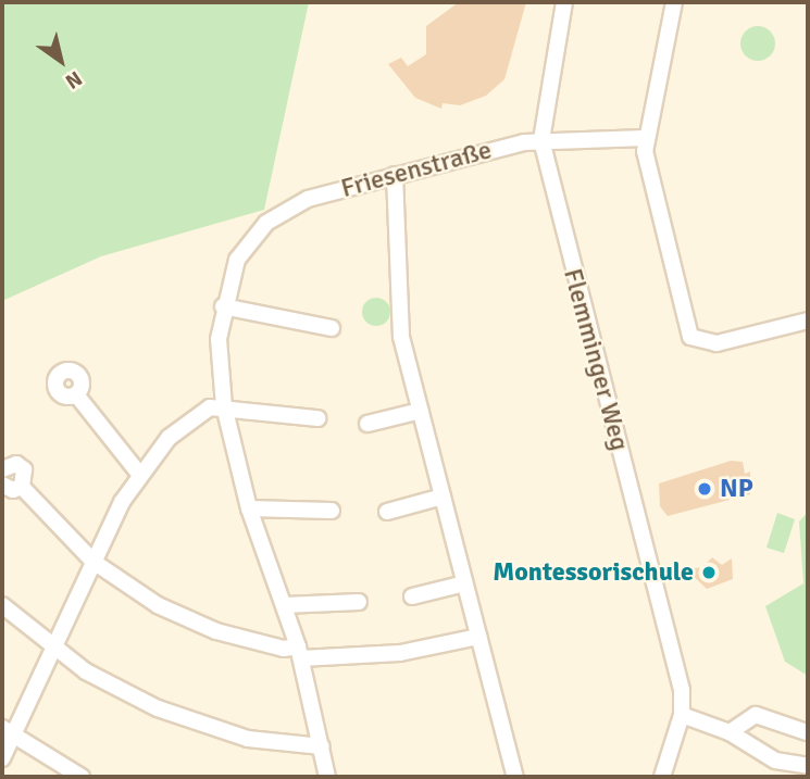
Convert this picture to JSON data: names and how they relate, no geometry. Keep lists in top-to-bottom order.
{
  "streets": {
    "street": ["Friesenstraße", "Flemminger Weg"]
  },
  "crossings": [
    ["Friesenstraße", "Flemminger Weg"]
  ],
  "places": ["NP", "Montessorischule"],
  "north": "bottom right"
}
